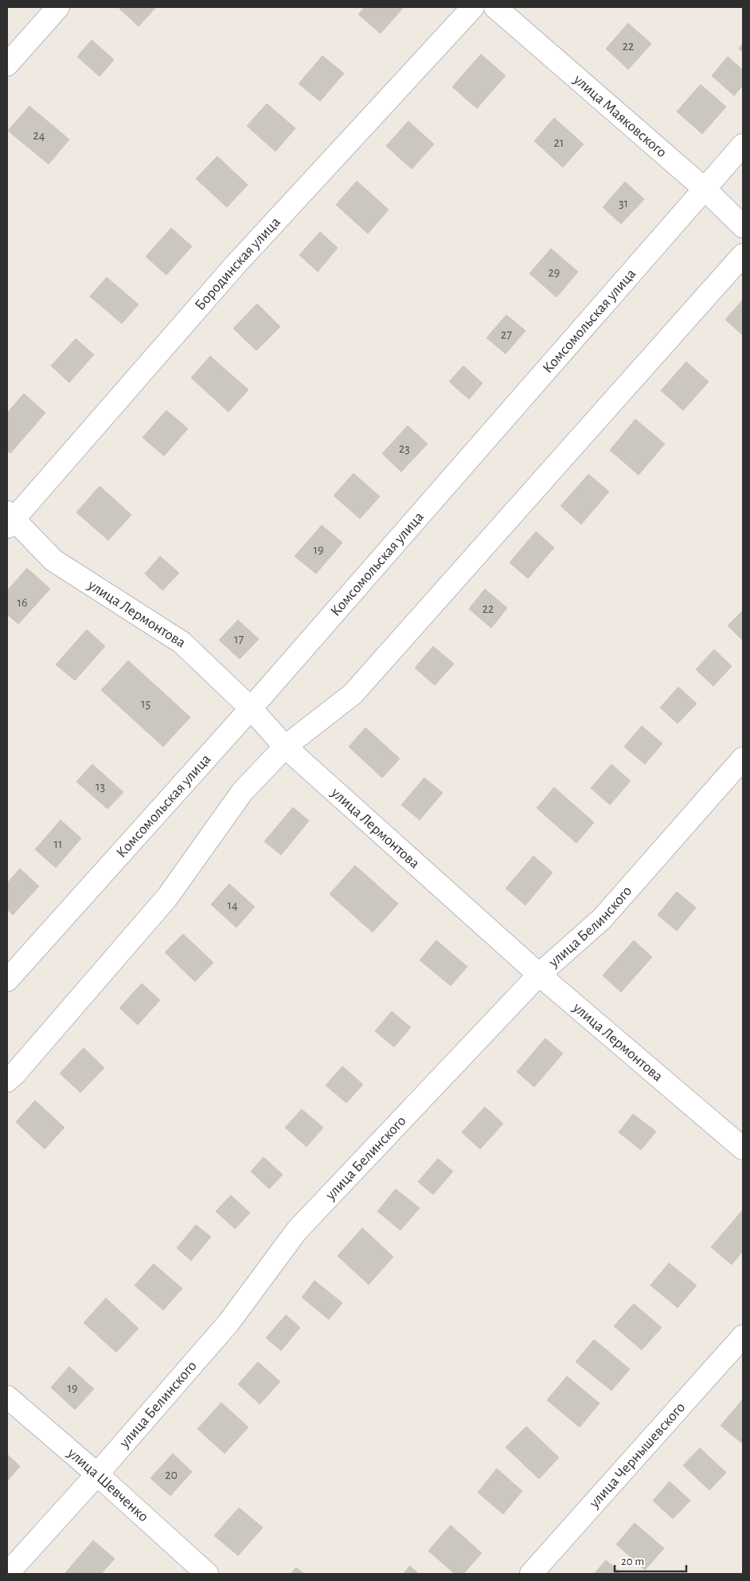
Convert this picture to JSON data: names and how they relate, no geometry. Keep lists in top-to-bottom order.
{
  "streets": {
    "street": [
      "улица Маяковского",
      "Бородинская улица",
      "Комсомольская улица",
      "улица Лермонтова",
      "улица Белинского",
      "улица Чернышевского",
      "улица Шевченко"
    ]
  },
  "crossings": [
    ["улица Маяковского", "Комсомольская улица"],
    ["Бородинская улица", "улица Лермонтова"],
    ["Комсомольская улица", "улица Лермонтова"],
    ["улица Лермонтова", "улица Белинского"],
    ["улица Белинского", "улица Шевченко"]
  ],
  "house_numbers": [
    "22",
    "24",
    "21",
    "31",
    "29",
    "27",
    "23",
    "19",
    "16",
    "22",
    "17",
    "15",
    "13",
    "11",
    "14",
    "19",
    "20"
  ],
  "scale_bar": "20 m"
}
